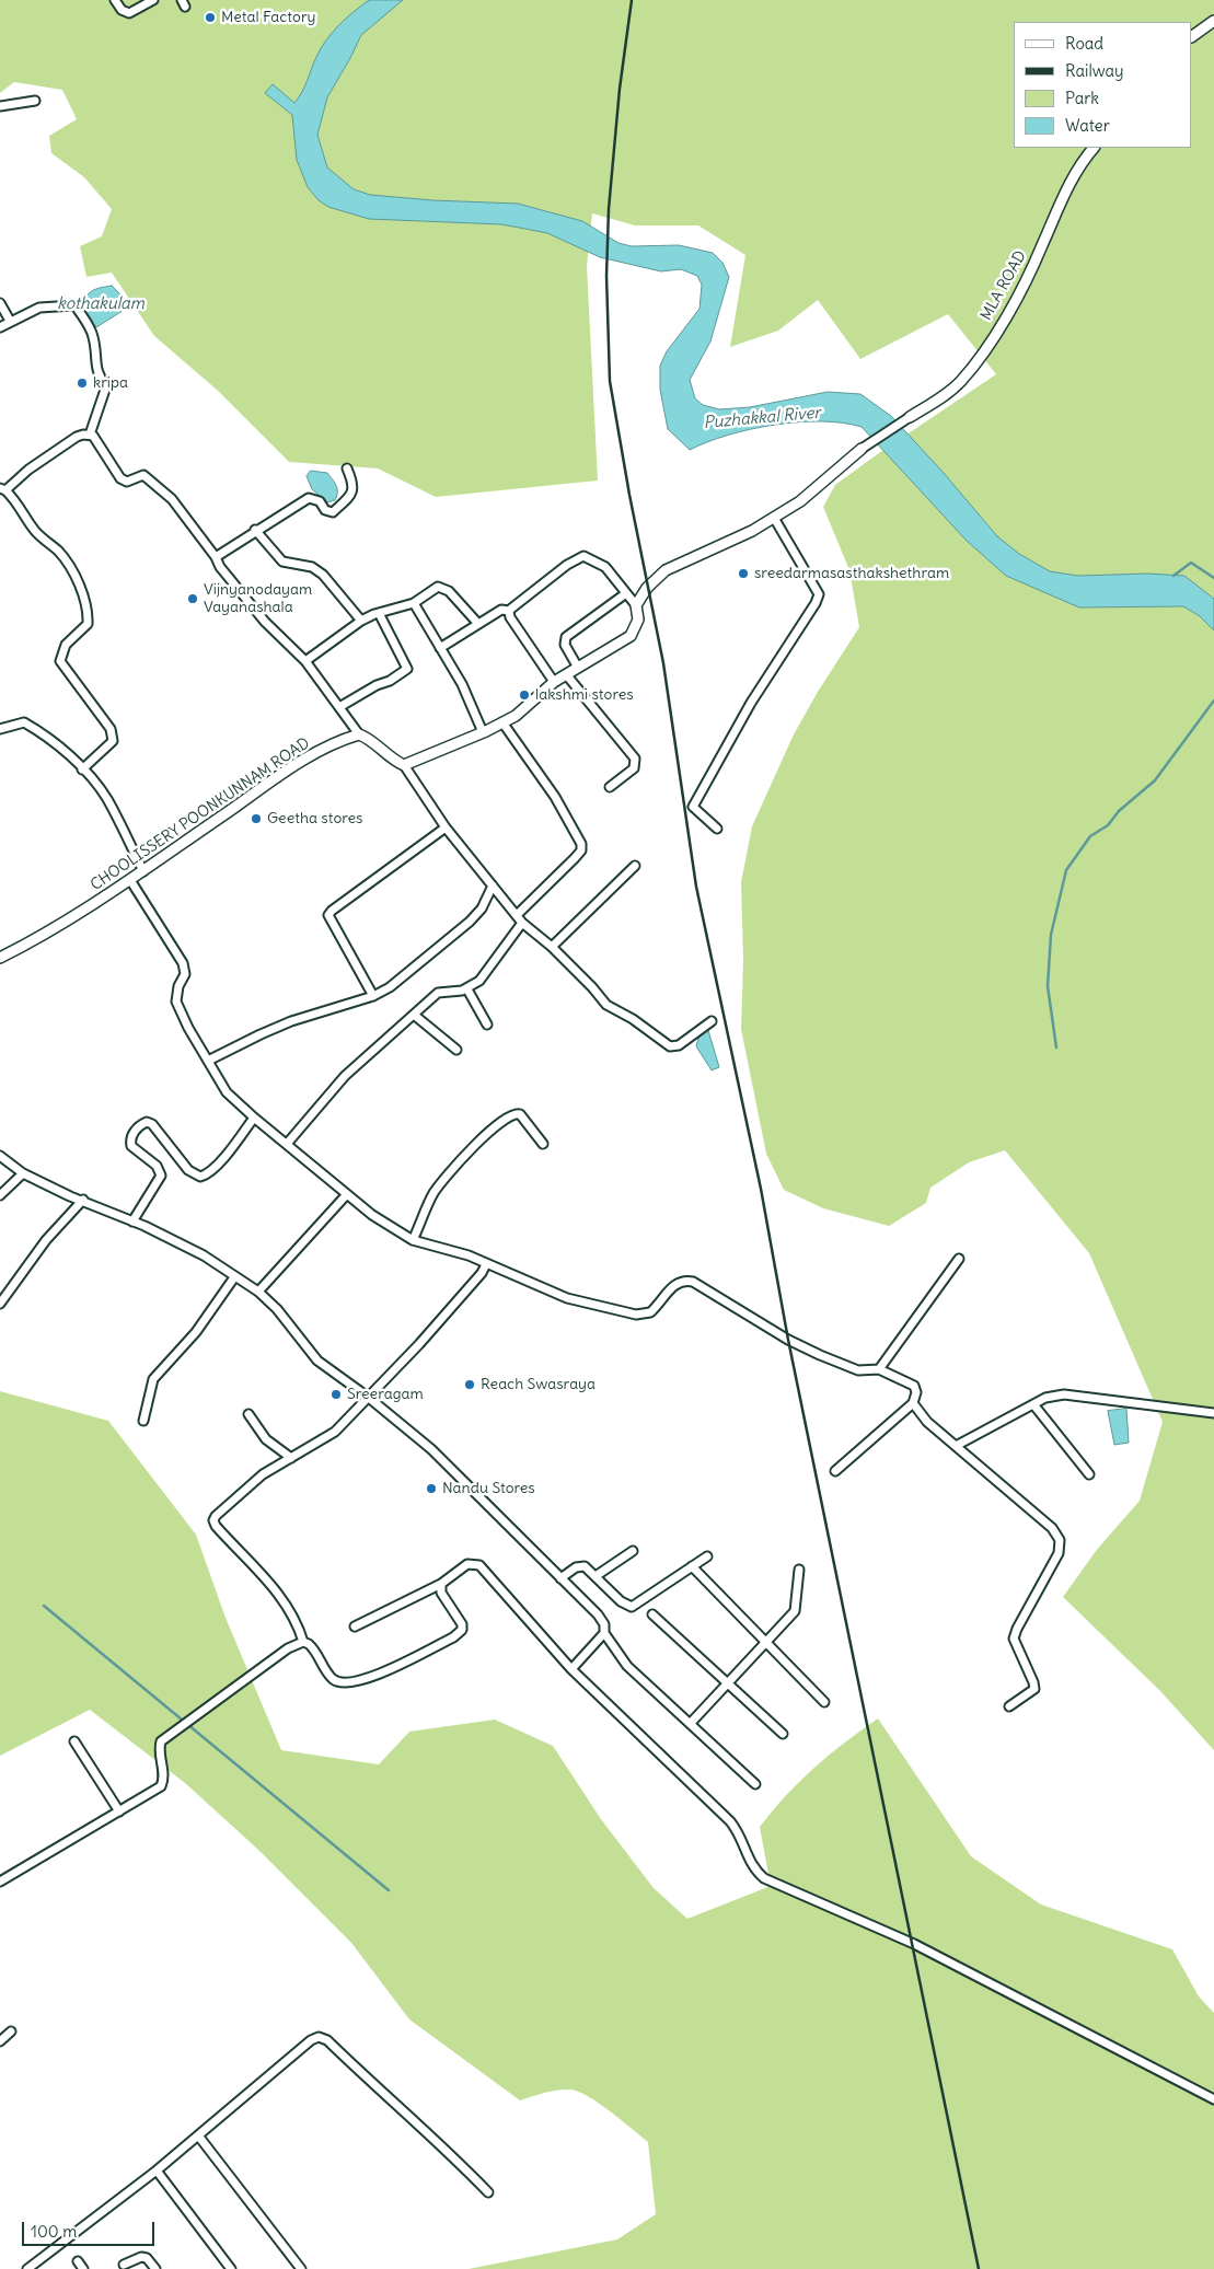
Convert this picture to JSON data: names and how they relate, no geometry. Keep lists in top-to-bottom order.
{
  "streets": {
    "street": ["MLA ROAD", "CHOOLISSERY POONKUNNAM ROAD"]
  },
  "water": ["kothakulam", "Puzhakkal River"],
  "places": [
    "Metal Factory",
    "kripa",
    "sreedarmasasthakshethram",
    "Vijnyanodayam Vayanashala",
    "lakshmi stores",
    "Geetha stores",
    "Reach Swasraya",
    "Sreeragam",
    "Nandu Stores"
  ],
  "legend": [
    "Road",
    "Railway",
    "Park",
    "Water"
  ],
  "scale_bar": "100 m"
}
